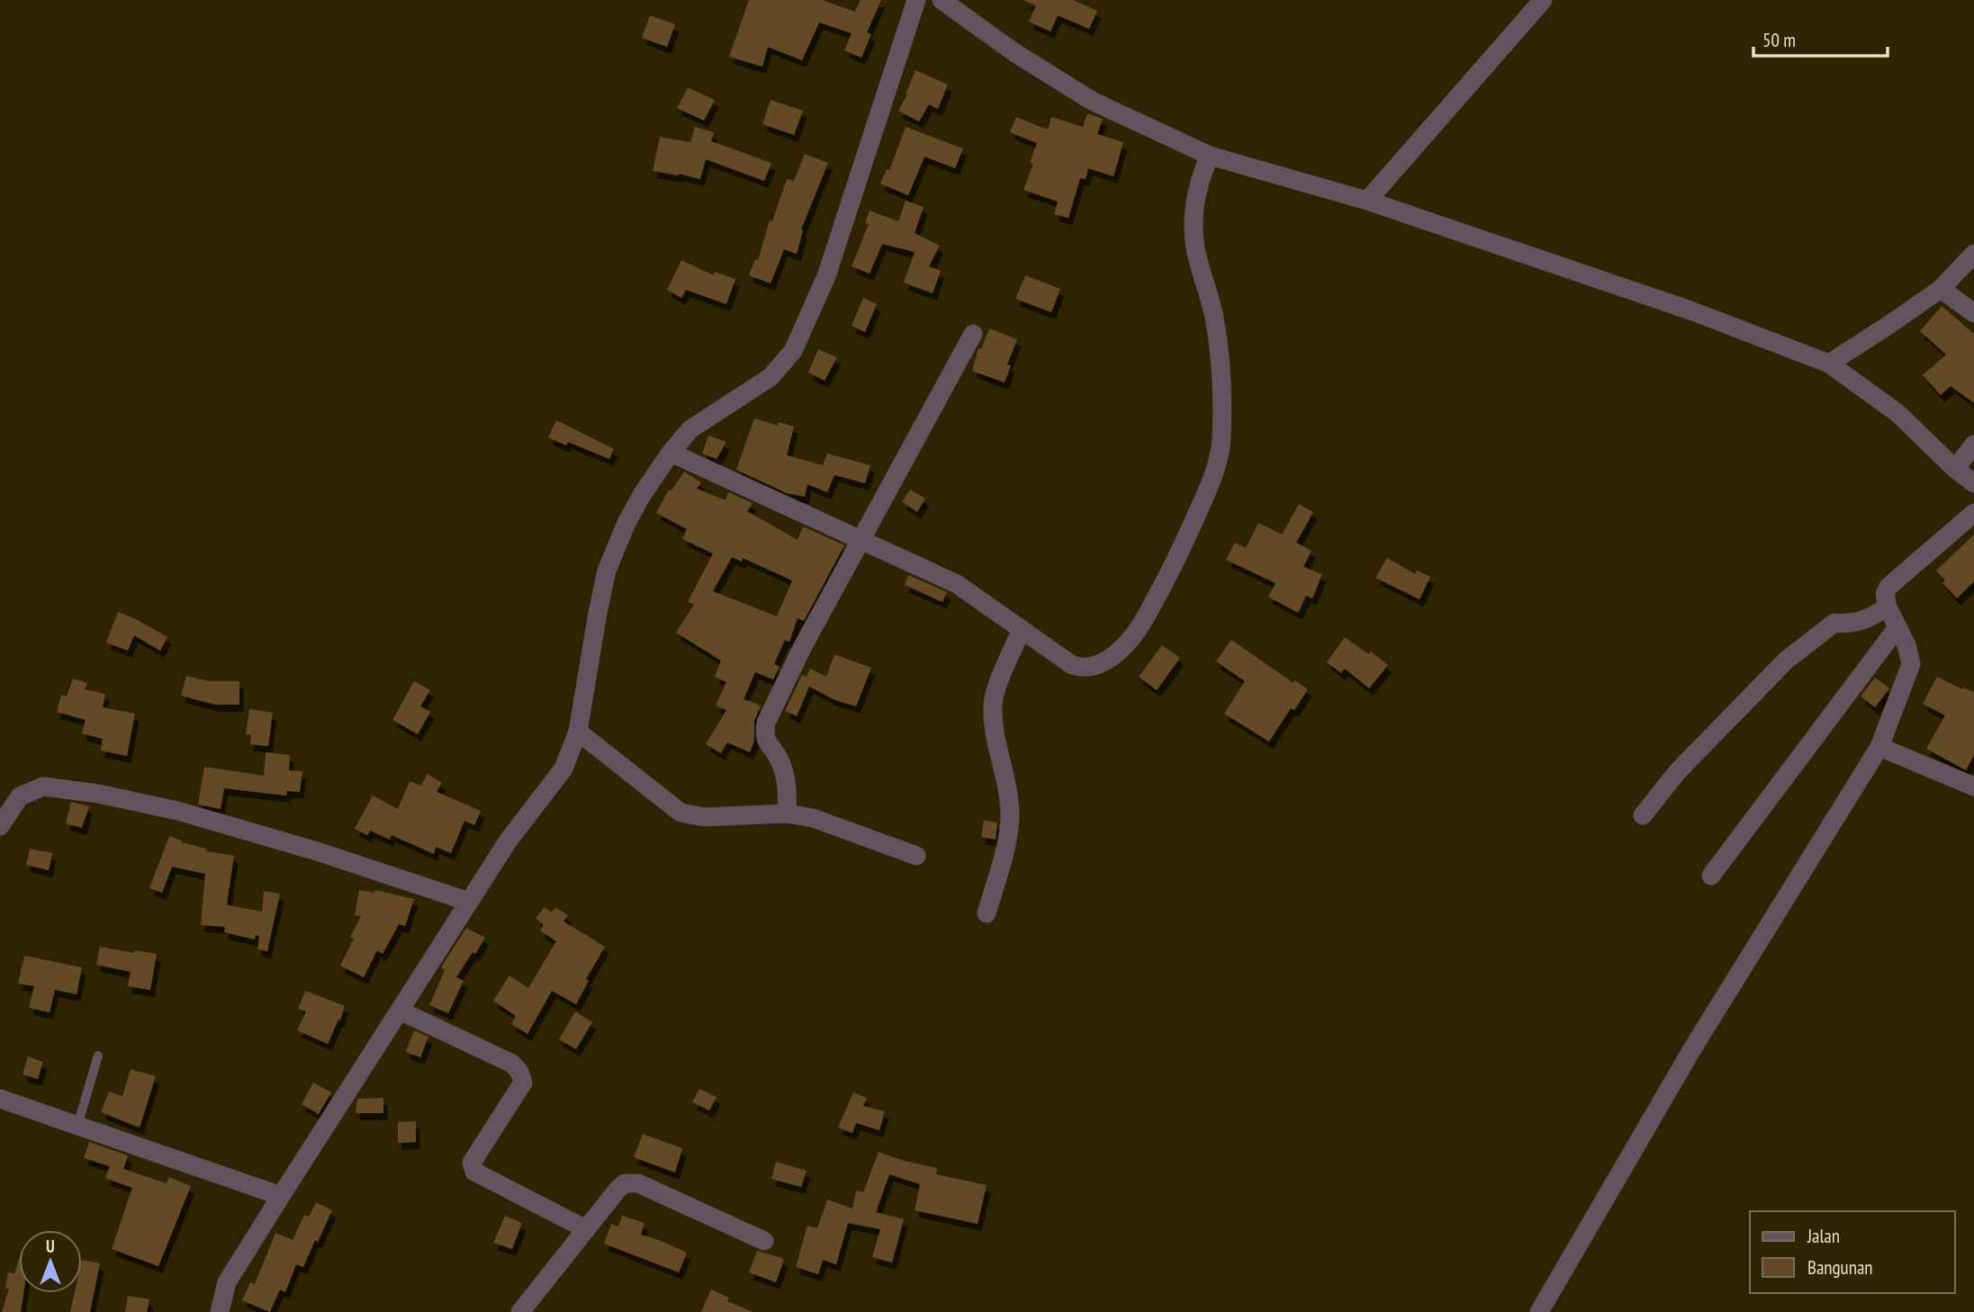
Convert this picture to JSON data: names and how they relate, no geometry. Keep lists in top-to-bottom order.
{
  "legend": ["Jalan", "Bangunan"],
  "scale_bar": "50 m",
  "north": "top"
}
